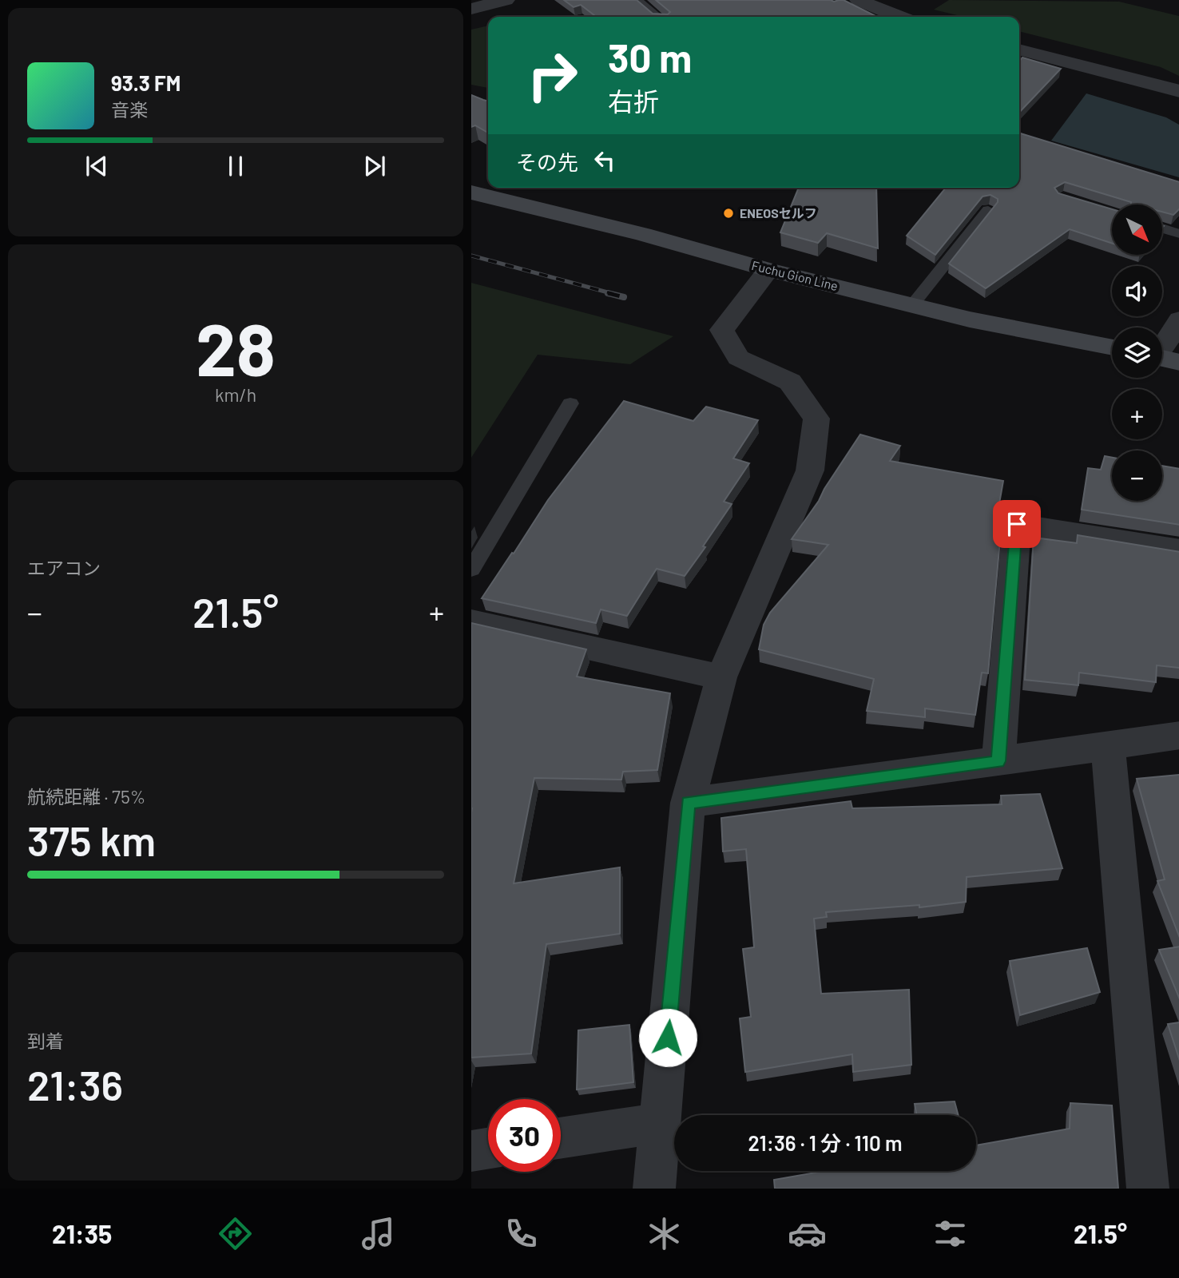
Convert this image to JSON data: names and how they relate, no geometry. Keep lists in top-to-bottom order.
{
  "streets": {
    "main road": ["Fuchu Gion Line"]
  },
  "places": ["ENEOSセルフ"],
  "north": "bottom right",
  "page": {
    "turn": ["30 m", "右折"],
    "song": ["93.3 FM", "音楽"],
    "then": "その先",
    "map_buttons": ["+", "−"],
    "tile": [
      ["28", "km/h"],
      "エアコン",
      ["航続距離 · 75%", "375 km"],
      ["到着", "21:36"]
    ],
    "heat": ["−", "21.5°", "+"],
    "limit": "30",
    "trip": "21:36 · 1 分 · 110 m",
    "tabs": ["21:35", "21.5°"]
  }
}
